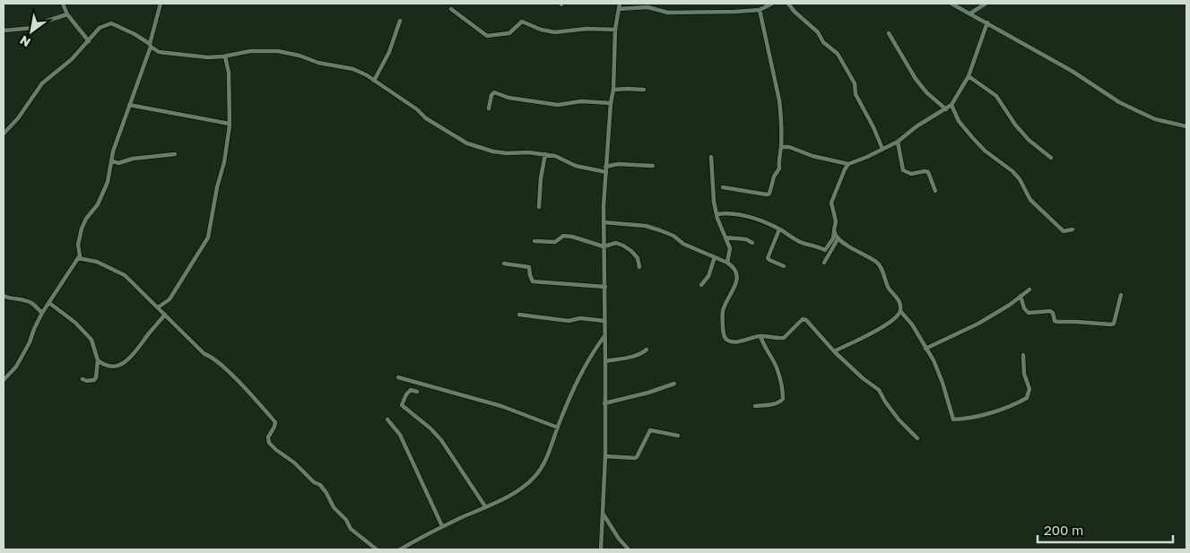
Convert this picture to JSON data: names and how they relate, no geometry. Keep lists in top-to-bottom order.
{
  "scale_bar": "200 m",
  "north": "bottom left"
}
